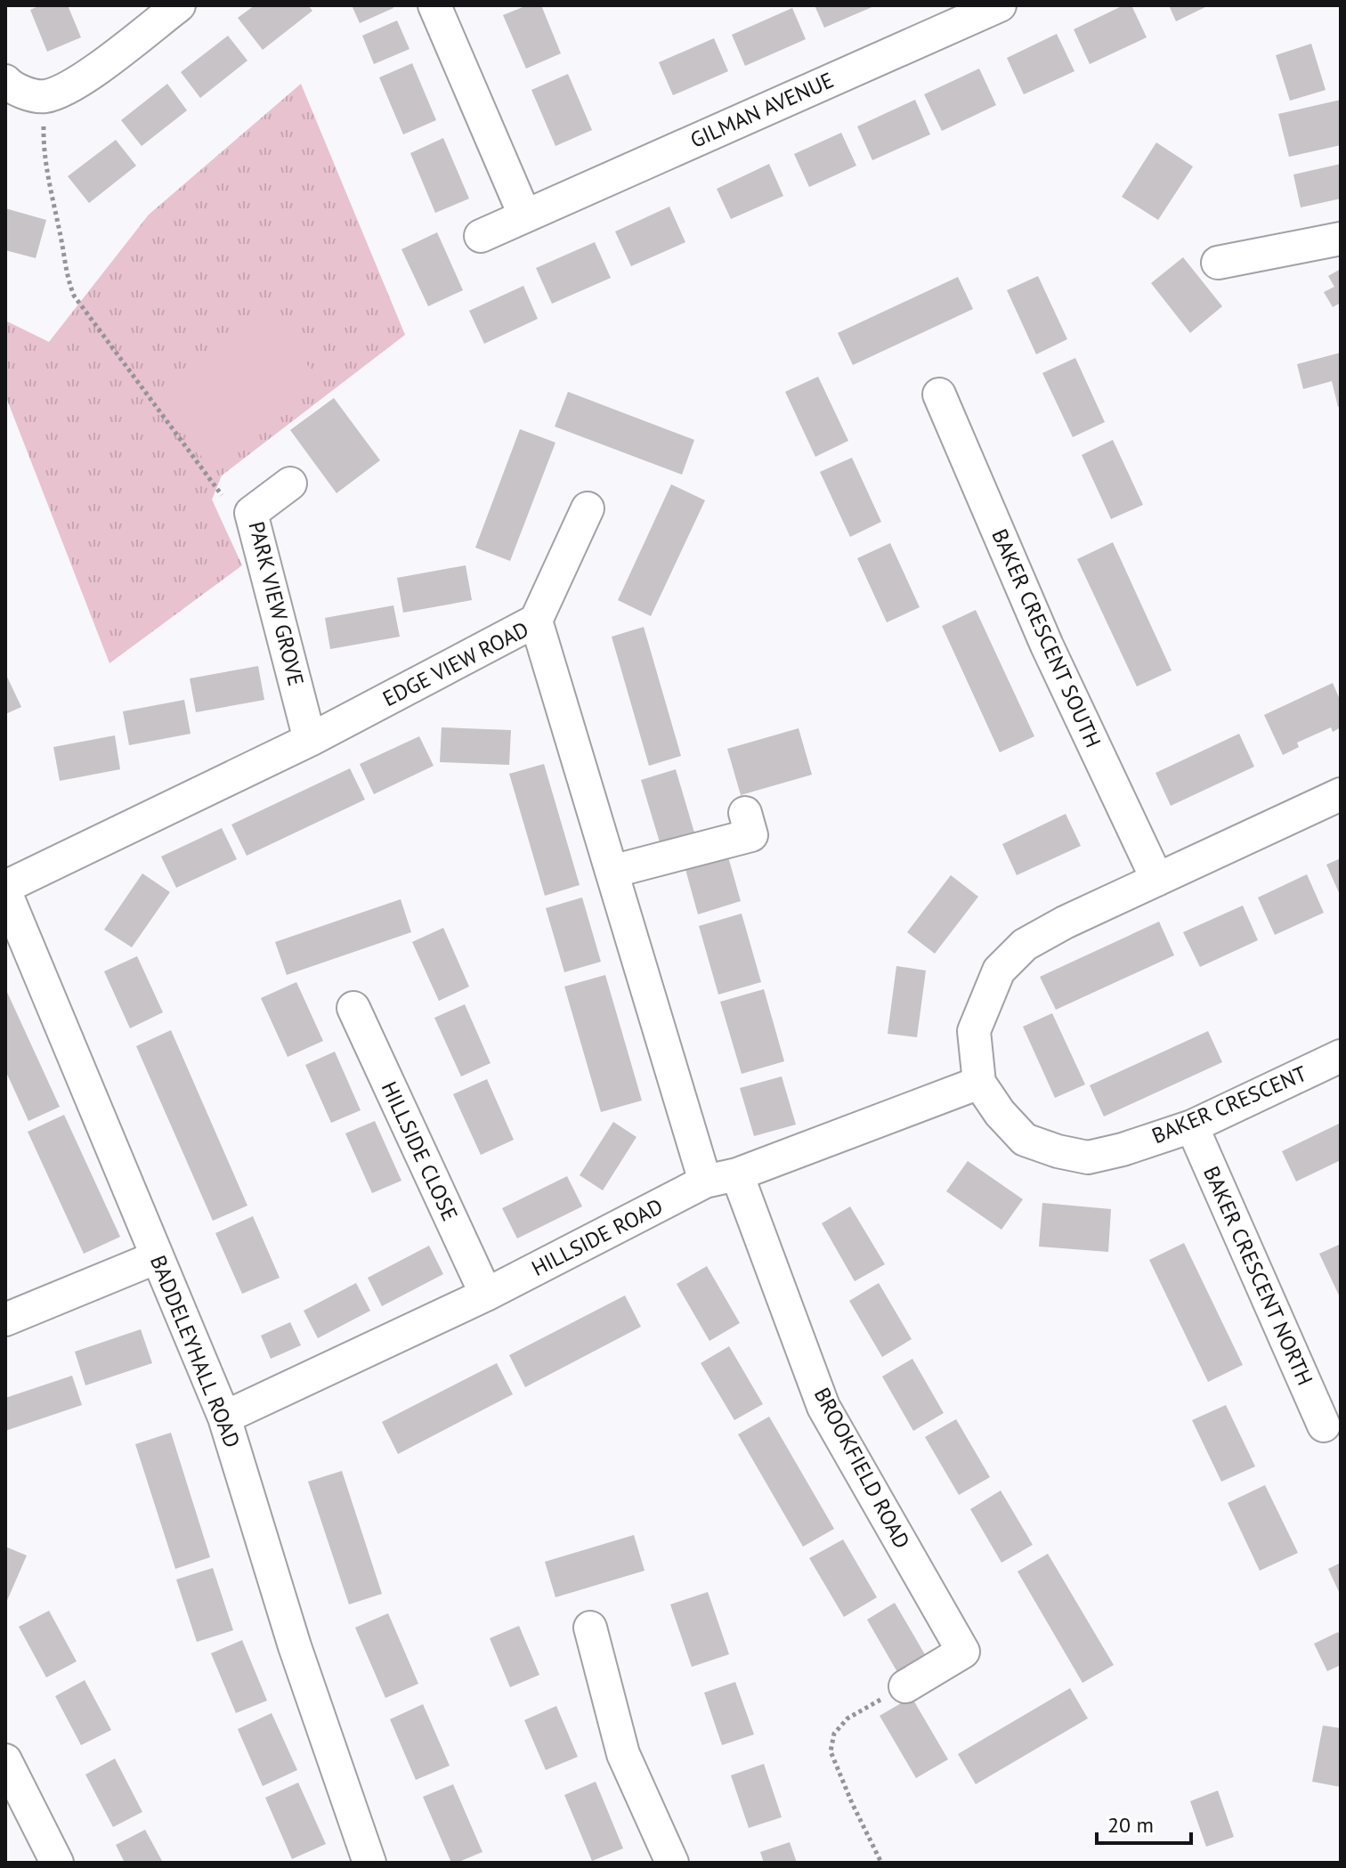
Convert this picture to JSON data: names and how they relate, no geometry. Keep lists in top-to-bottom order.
{
  "streets": {
    "street": [
      "GILMAN AVENUE",
      "PARK VIEW GROVE",
      "BAKER CRESCENT SOUTH",
      "EDGE VIEW ROAD",
      "BAKER CRESCENT",
      "HILLSIDE CLOSE",
      "HILLSIDE ROAD",
      "BAKER CRESCENT NORTH",
      "BADDELEYHALL ROAD",
      "BROOKFIELD ROAD"
    ]
  },
  "crossings": [
    ["PARK VIEW GROVE", "EDGE VIEW ROAD"],
    ["BAKER CRESCENT SOUTH", "BAKER CRESCENT"],
    ["EDGE VIEW ROAD", "HILLSIDE ROAD"],
    ["EDGE VIEW ROAD", "BADDELEYHALL ROAD"],
    ["BAKER CRESCENT", "HILLSIDE ROAD"],
    ["BAKER CRESCENT", "BAKER CRESCENT NORTH"],
    ["HILLSIDE CLOSE", "HILLSIDE ROAD"],
    ["HILLSIDE ROAD", "BADDELEYHALL ROAD"],
    ["HILLSIDE ROAD", "BROOKFIELD ROAD"]
  ],
  "scale_bar": "20 m"
}
